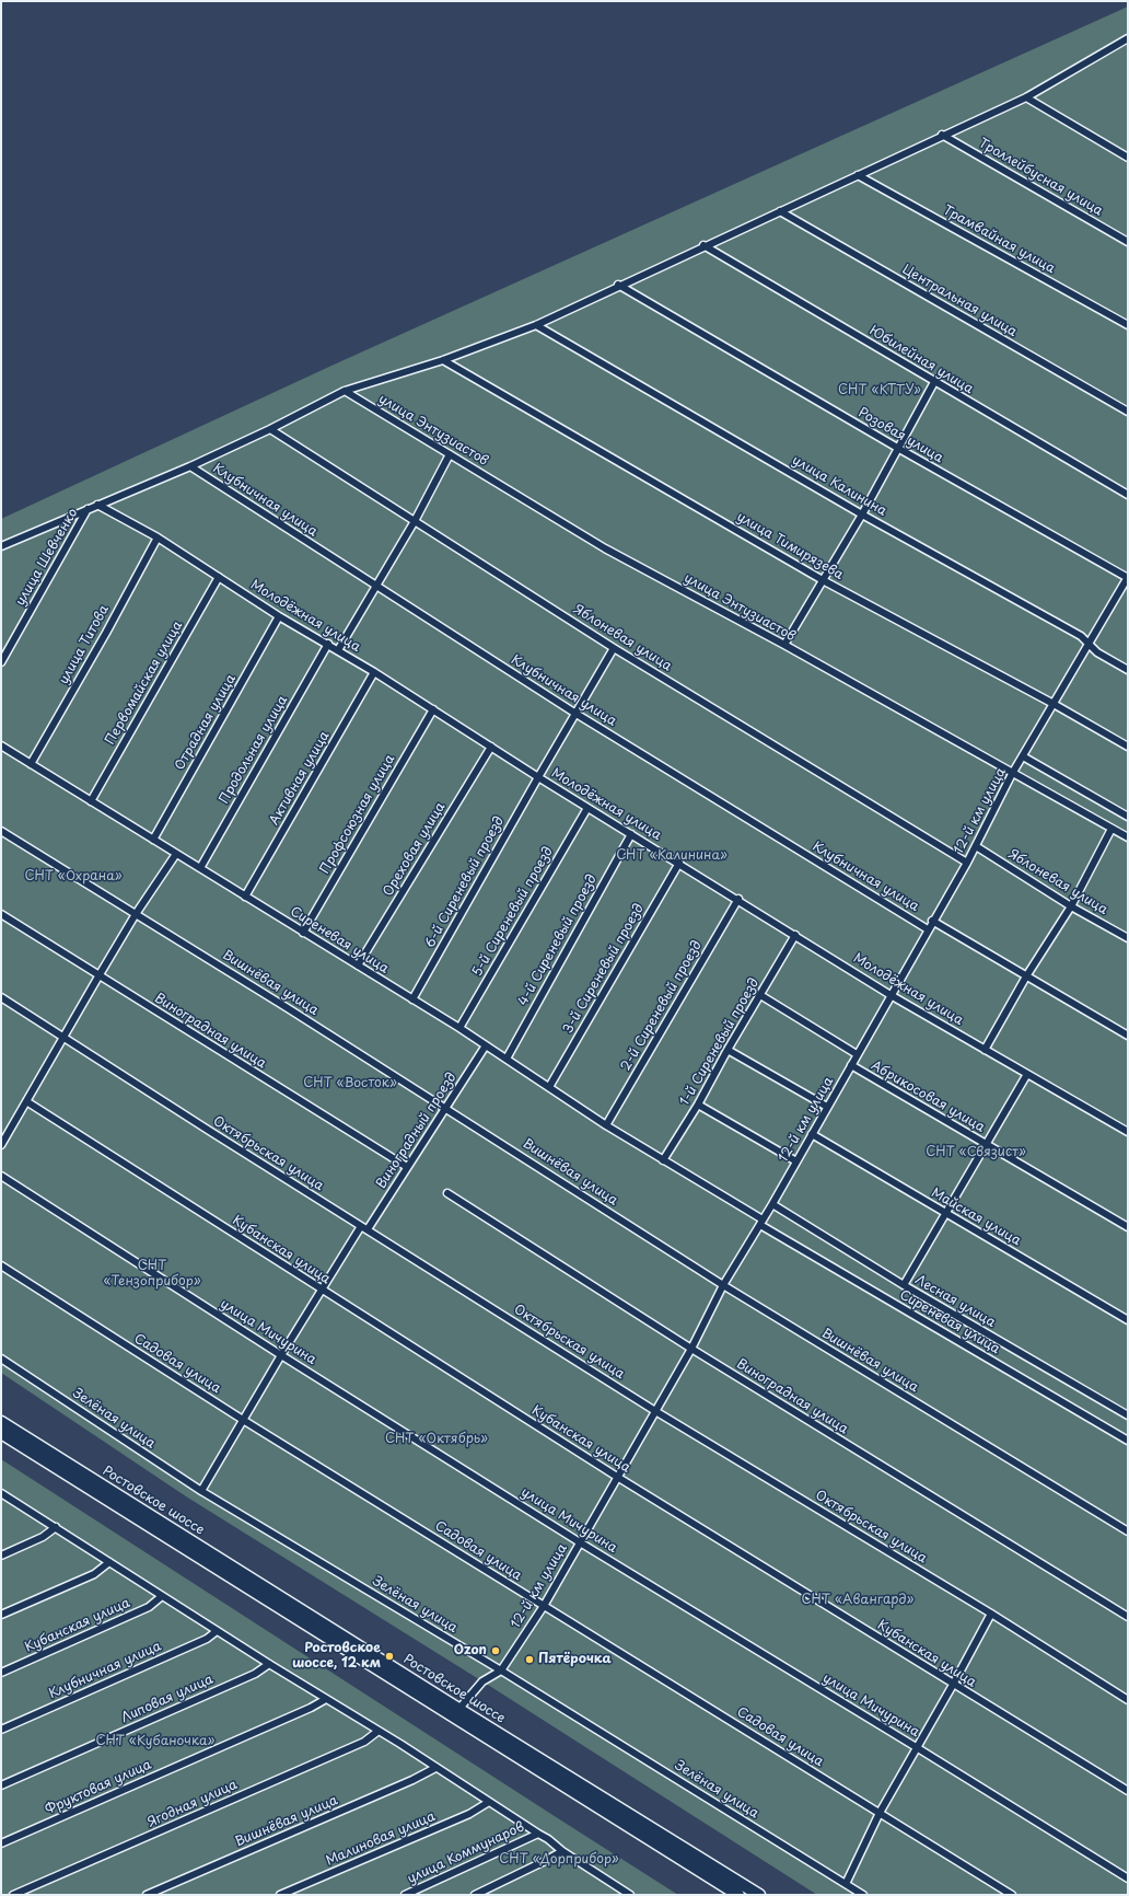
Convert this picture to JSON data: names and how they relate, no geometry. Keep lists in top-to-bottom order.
{
  "streets": {
    "highway": ["Ростовское шоссе"],
    "street": [
      "Троллейбусная улица",
      "Трамвайная улица",
      "Центральная улица",
      "Юбилейная улица",
      "улица Энтузиастов",
      "Розовая улица",
      "улица Калинина",
      "Клубничная улица",
      "улица Тимирязева",
      "улица Шевченко",
      "Молодёжная улица",
      "Яблоневая улица",
      "улица Титова",
      "Первомайская улица",
      "Отрадная улица",
      "Продольная улица",
      "Активная улица",
      "12-й км улица",
      "Профсоюзная улица",
      "Ореховая улица",
      "6-й Сиреневый проезд",
      "5-й Сиреневый проезд",
      "Сиреневая улица",
      "4-й Сиреневый проезд",
      "3-й Сиреневый проезд",
      "Вишнёвая улица",
      "2-й Сиреневый проезд",
      "Виноградная улица",
      "1-й Сиреневый проезд",
      "Абрикосовая улица",
      "Виноградный проезд",
      "Октябрьская улица",
      "Майская улица",
      "Кубанская улица",
      "Лесная улица",
      "улица Мичурина",
      "Садовая улица",
      "Зелёная улица",
      "Липовая улица",
      "Фруктовая улица",
      "Ягодная улица",
      "Малиновая улица",
      "улица Коммунаров"
    ]
  },
  "crossings": [
    ["улица Энтузиастов", "12-й км улица"],
    ["Розовая улица", "12-й км улица"],
    ["улица Калинина", "12-й км улица"],
    ["Клубничная улица", "12-й км улица"],
    ["Клубничная улица", "6-й Сиреневый проезд"],
    ["улица Тимирязева", "12-й км улица"],
    ["Молодёжная улица", "улица Титова"],
    ["Молодёжная улица", "Первомайская улица"],
    ["Молодёжная улица", "Отрадная улица"],
    ["Молодёжная улица", "Продольная улица"],
    ["Молодёжная улица", "Активная улица"],
    ["Молодёжная улица", "12-й км улица"],
    ["Молодёжная улица", "Профсоюзная улица"],
    ["Молодёжная улица", "Ореховая улица"],
    ["Молодёжная улица", "6-й Сиреневый проезд"],
    ["Молодёжная улица", "5-й Сиреневый проезд"],
    ["Молодёжная улица", "4-й Сиреневый проезд"],
    ["Молодёжная улица", "3-й Сиреневый проезд"],
    ["Молодёжная улица", "2-й Сиреневый проезд"],
    ["Молодёжная улица", "1-й Сиреневый проезд"],
    ["Яблоневая улица", "12-й км улица"],
    ["Яблоневая улица", "6-й Сиреневый проезд"],
    ["улица Титова", "Сиреневая улица"],
    ["Первомайская улица", "Сиреневая улица"],
    ["Отрадная улица", "Сиреневая улица"],
    ["Продольная улица", "Сиреневая улица"],
    ["Активная улица", "Сиреневая улица"],
    ["12-й км улица", "Сиреневая улица"],
    ["12-й км улица", "Вишнёвая улица"],
    ["12-й км улица", "Виноградная улица"],
    ["12-й км улица", "Абрикосовая улица"],
    ["12-й км улица", "Октябрьская улица"],
    ["12-й км улица", "Майская улица"],
    ["12-й км улица", "Кубанская улица"],
    ["12-й км улица", "Лесная улица"],
    ["12-й км улица", "улица Мичурина"],
    ["12-й км улица", "Садовая улица"],
    ["12-й км улица", "Зелёная улица"],
    ["Профсоюзная улица", "Сиреневая улица"],
    ["Ореховая улица", "Сиреневая улица"],
    ["6-й Сиреневый проезд", "Сиреневая улица"],
    ["5-й Сиреневый проезд", "Сиреневая улица"],
    ["Сиреневая улица", "4-й Сиреневый проезд"],
    ["Сиреневая улица", "3-й Сиреневый проезд"],
    ["Сиреневая улица", "2-й Сиреневый проезд"],
    ["Сиреневая улица", "1-й Сиреневый проезд"],
    ["Сиреневая улица", "Виноградный проезд"],
    ["Вишнёвая улица", "Виноградный проезд"],
    ["Виноградная улица", "Виноградный проезд"],
    ["Виноградный проезд", "Октябрьская улица"]
  ],
  "parks": [
    "СНТ «КТТУ»",
    "СНТ «Калинина»",
    "СНТ «Охрана»",
    "СНТ «Восток»",
    "СНТ «Связист»",
    "СНТ «Тензоприбор»",
    "СНТ «Октябрь»",
    "СНТ «Авангард»",
    "СНТ «Кубаночка»",
    "СНТ «Дорприбор»"
  ],
  "places": ["Ozon", "Ростовское шоссе, 12 км", "Пятёрочка"]
}
